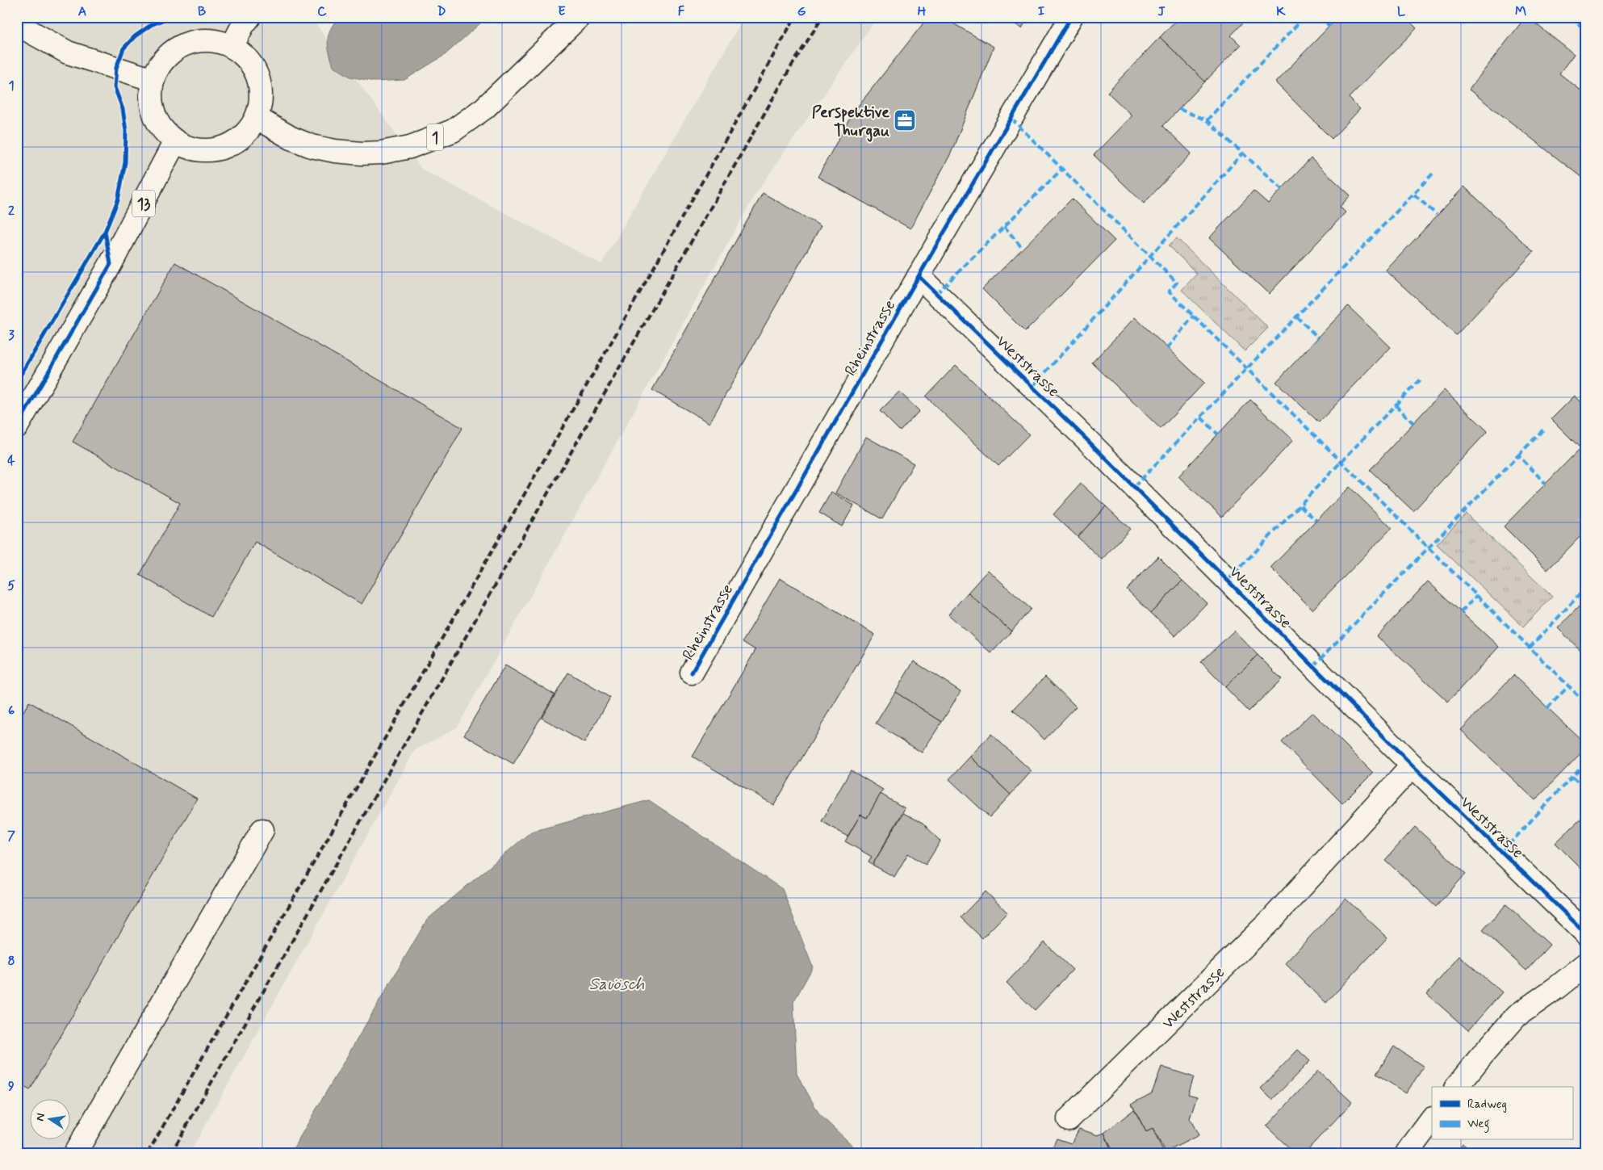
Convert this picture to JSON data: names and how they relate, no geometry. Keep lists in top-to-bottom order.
{
  "streets": {
    "street": [
      "1",
      "13",
      "Rheinstrasse",
      "Weststrasse"
    ]
  },
  "crossings": [
    ["1", "13"],
    ["Rheinstrasse", "Weststrasse"]
  ],
  "water": ["Sauösch"],
  "places": {
    "office": ["Perspektive Thurgau"]
  },
  "legend": ["Radweg", "Weg"],
  "north": "left",
  "grid": {
    "columns": [
      "A",
      "B",
      "C",
      "D",
      "E",
      "F",
      "G",
      "H",
      "I",
      "J",
      "K",
      "L",
      "M"
    ],
    "rows": [
      "1",
      "2",
      "3",
      "4",
      "5",
      "6",
      "7",
      "8",
      "9"
    ]
  }
}
